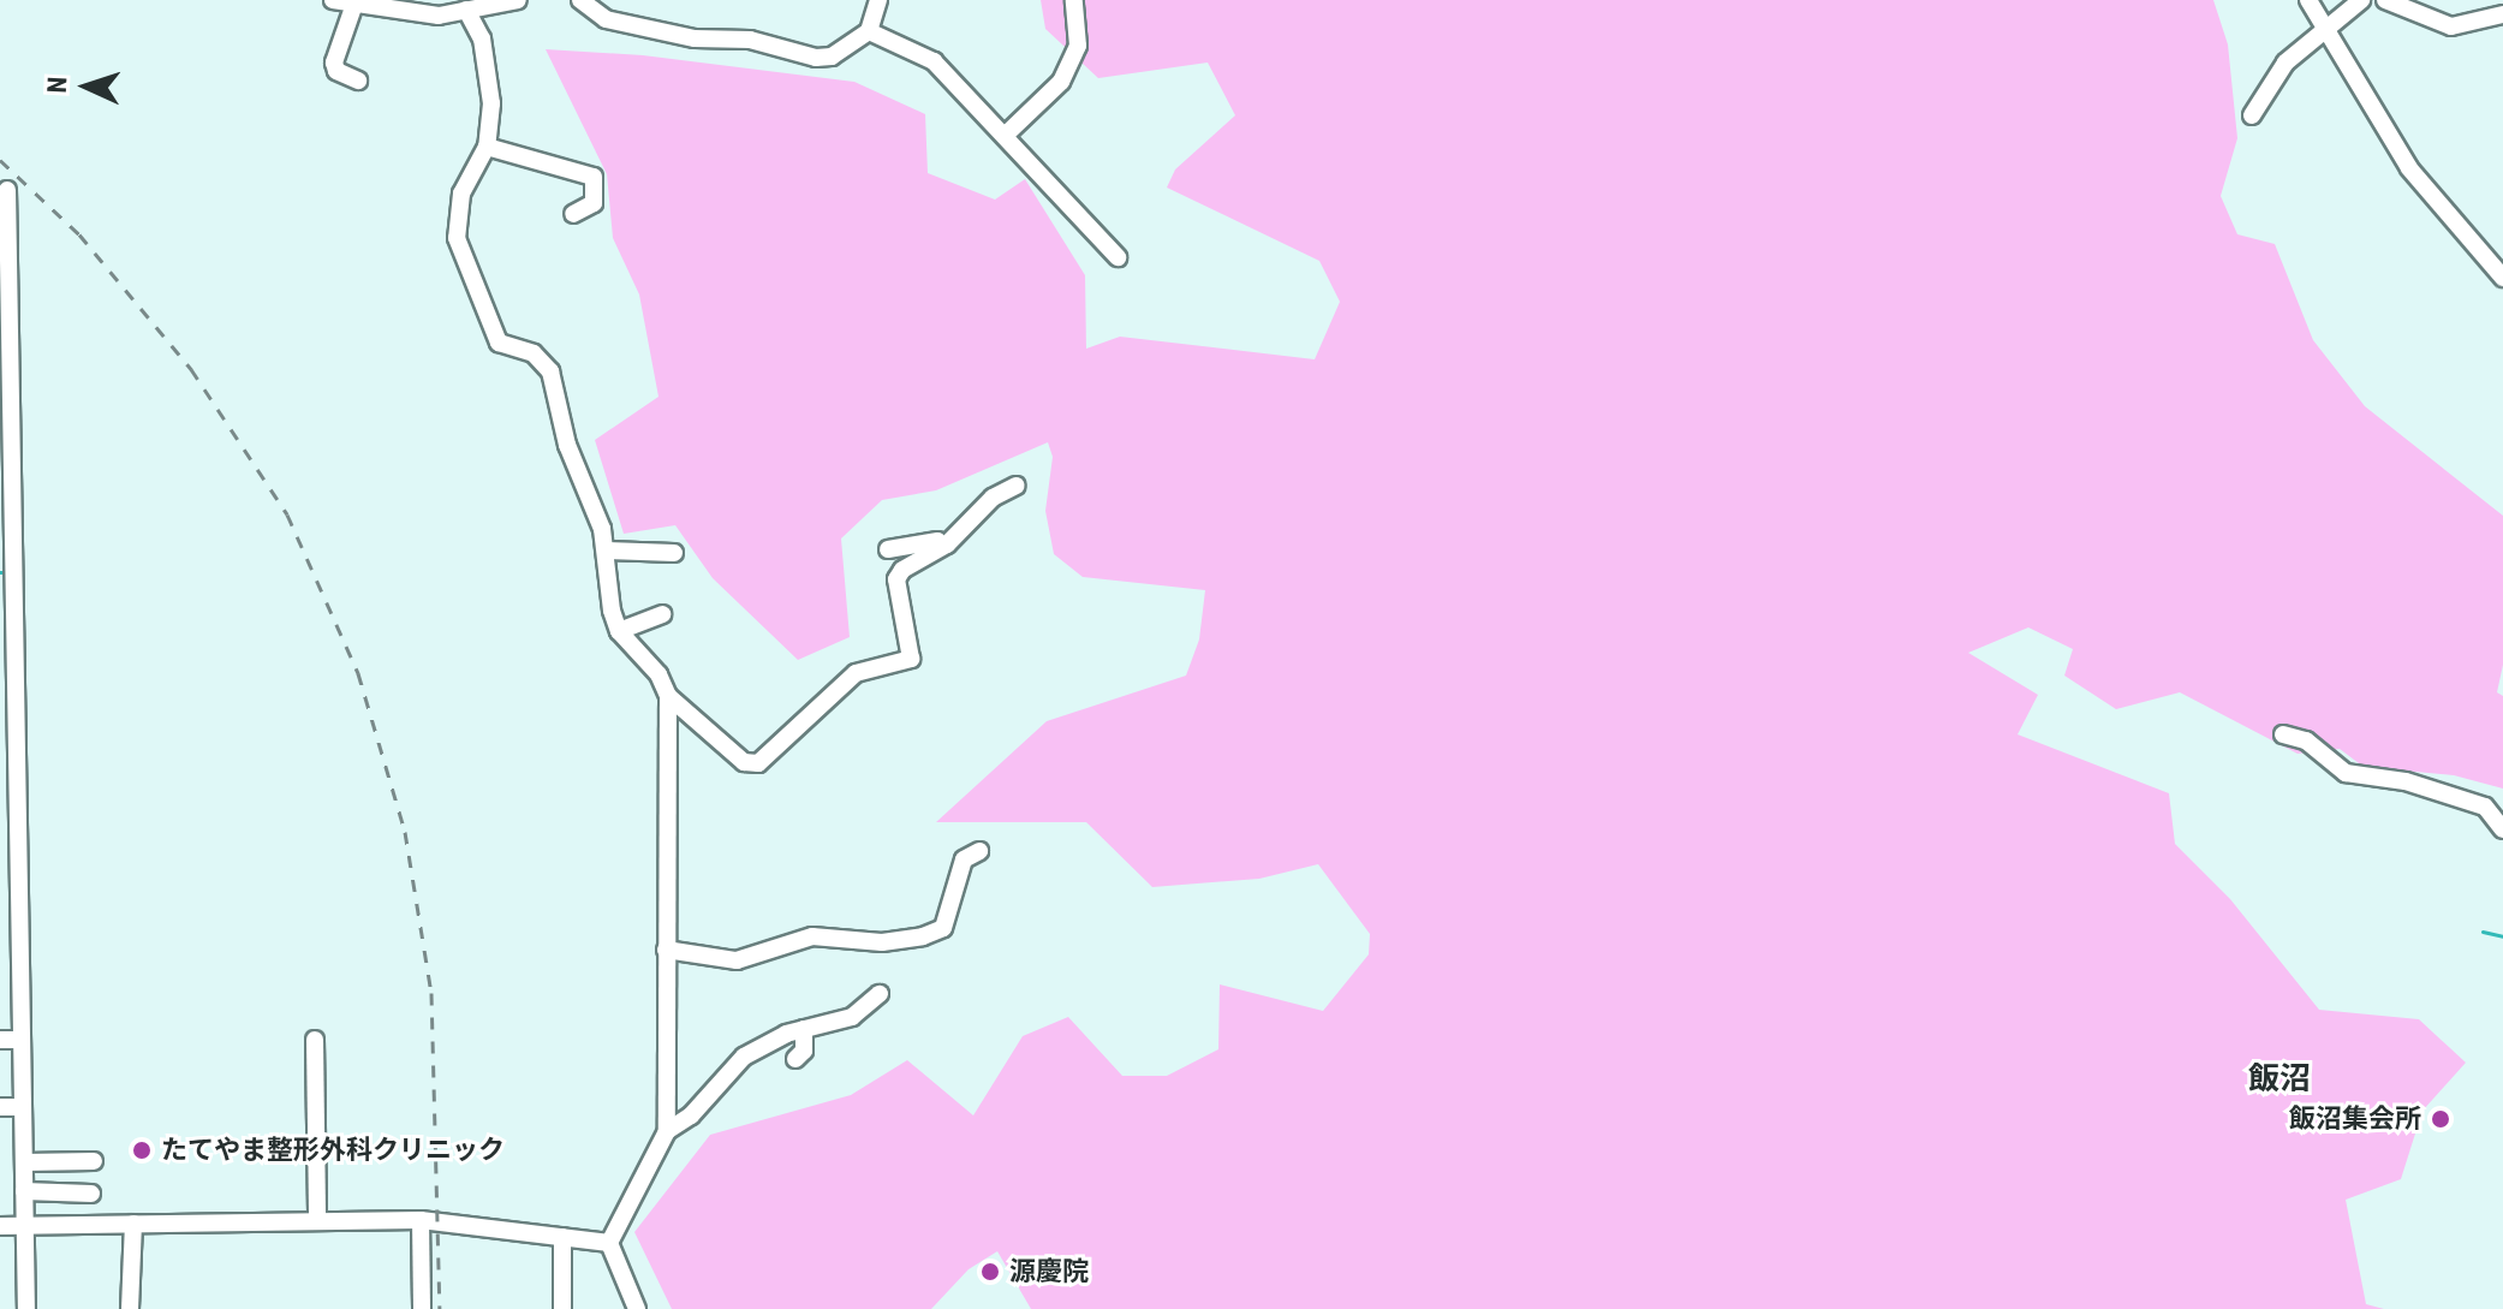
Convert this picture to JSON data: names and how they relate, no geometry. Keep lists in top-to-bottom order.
{
  "districts": ["飯沼"],
  "places": ["飯沼集会所", "たてやま整形外科クリニック", "源慶院"],
  "north": "left"
}
